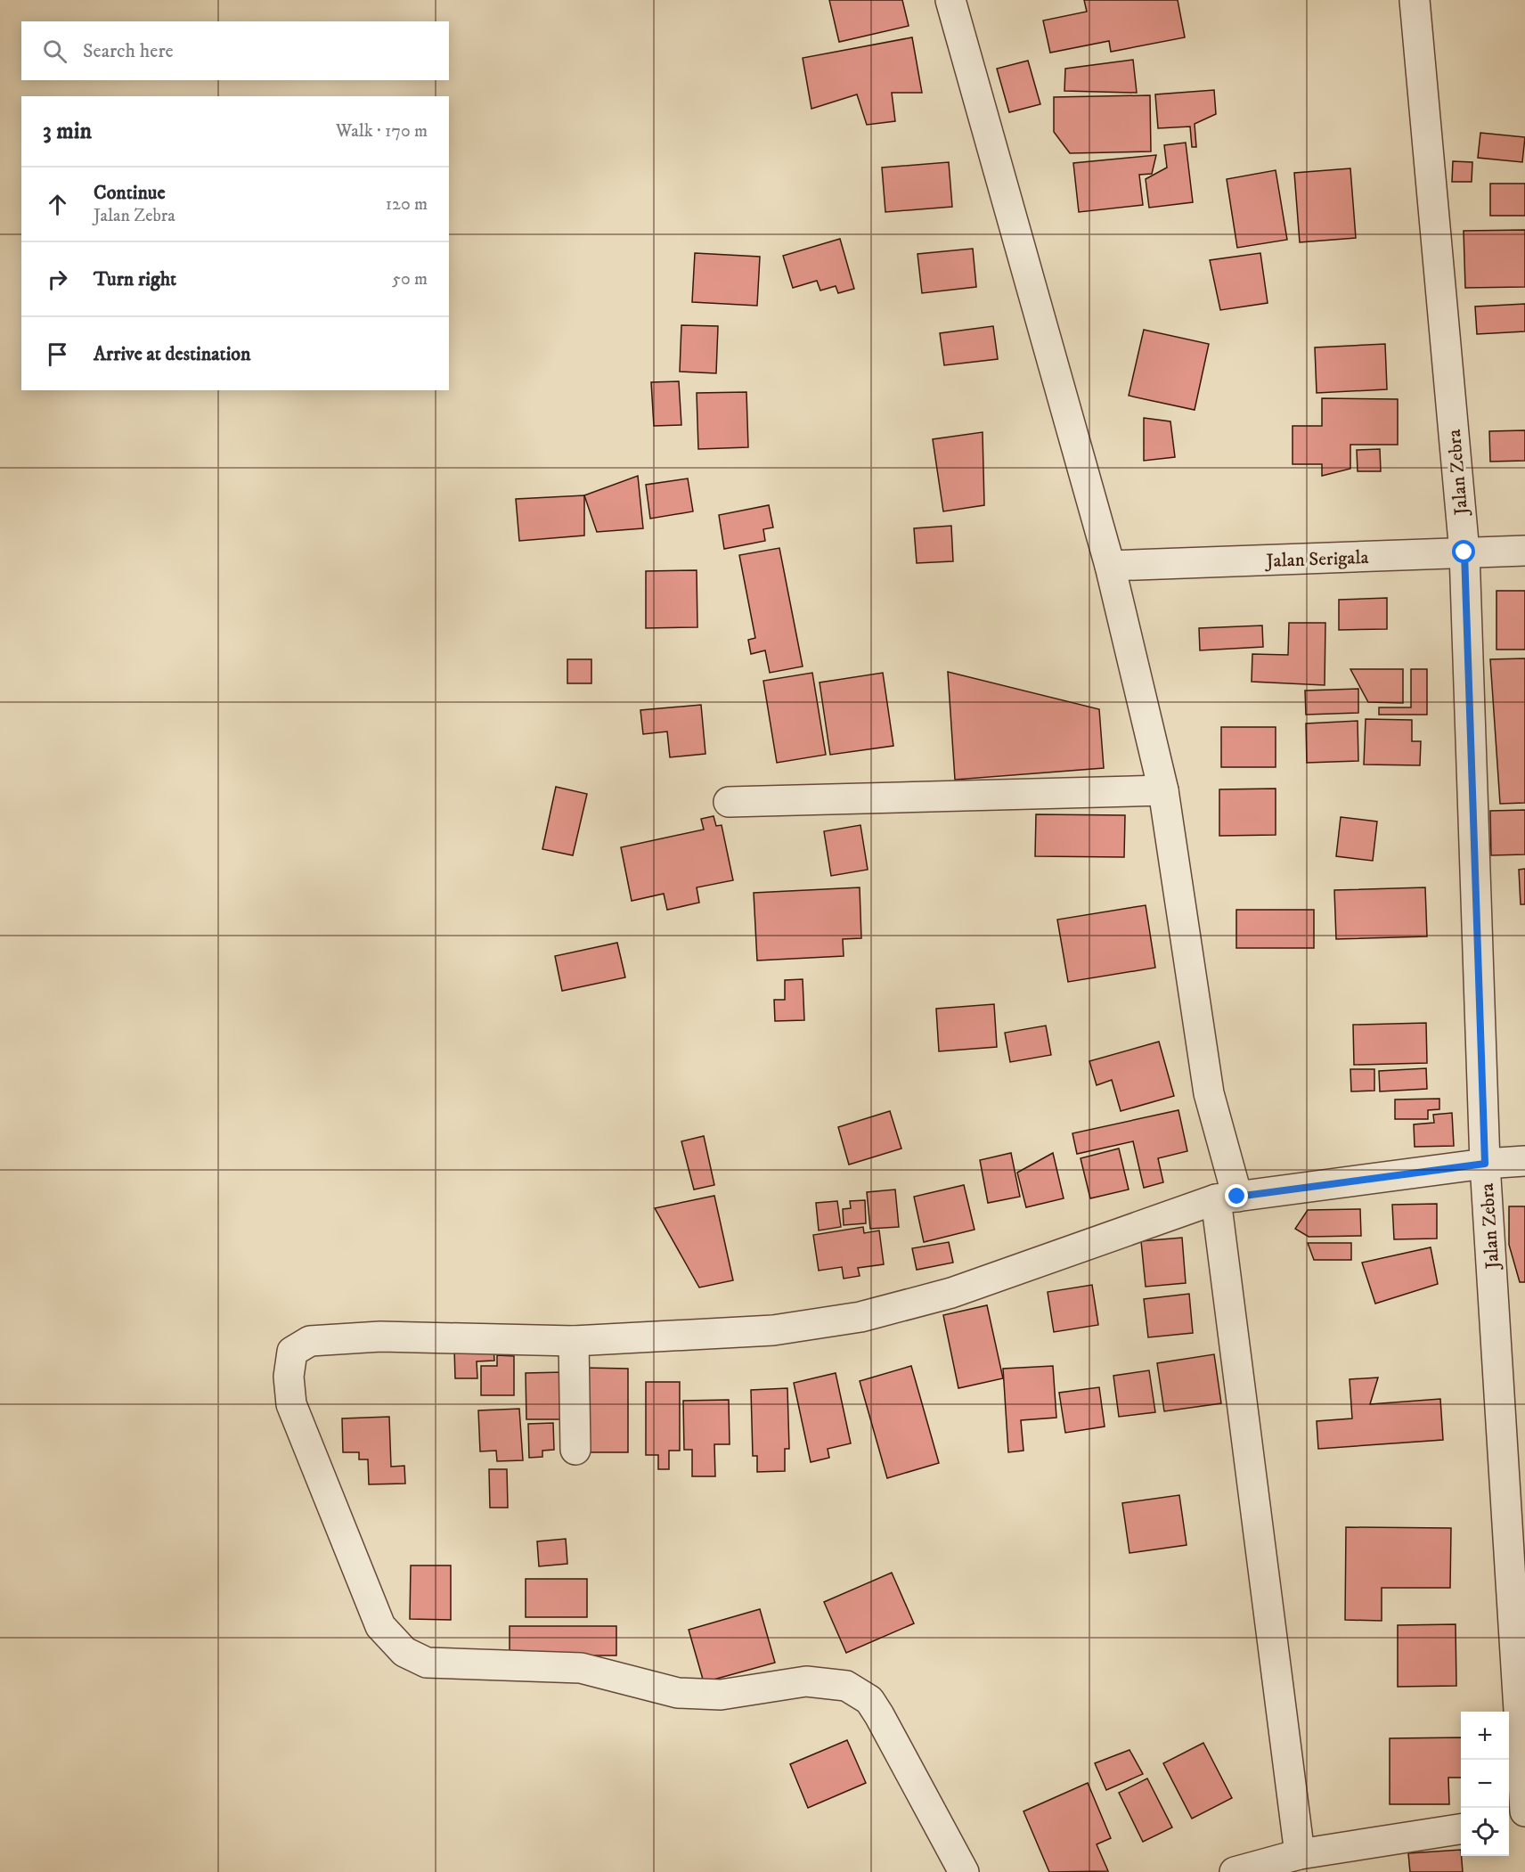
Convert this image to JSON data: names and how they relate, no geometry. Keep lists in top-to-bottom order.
{
  "streets": {
    "street": ["Jalan Zebra", "Jalan Serigala"]
  },
  "crossings": [
    ["Jalan Zebra", "Jalan Serigala"]
  ],
  "page": {
    "search": "Search here",
    "heading": ["3 min", "Walk · 170 m"],
    "list": [
      ["Continue", "Jalan Zebra", "120 m"],
      ["Turn right", "50 m"],
      "Arrive at destination"
    ],
    "map_buttons": ["+", "−"]
  }
}
